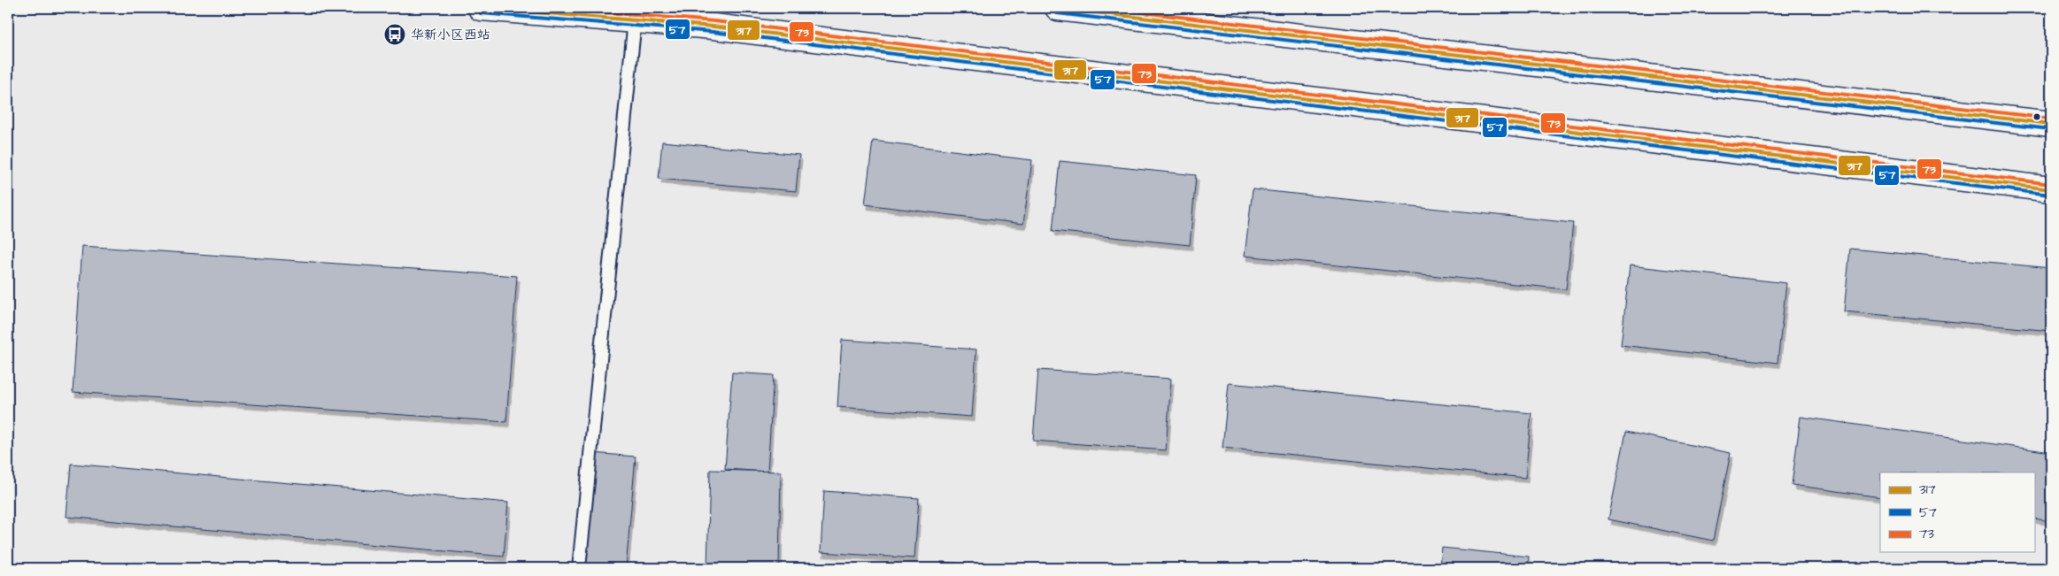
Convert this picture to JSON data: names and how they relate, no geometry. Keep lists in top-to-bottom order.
{
  "places": {
    "bus stop": ["华新小区西站"]
  },
  "lines": ["transit line 317", "transit line 73", "transit line 57"],
  "legend": ["317", "57", "73"]
}
